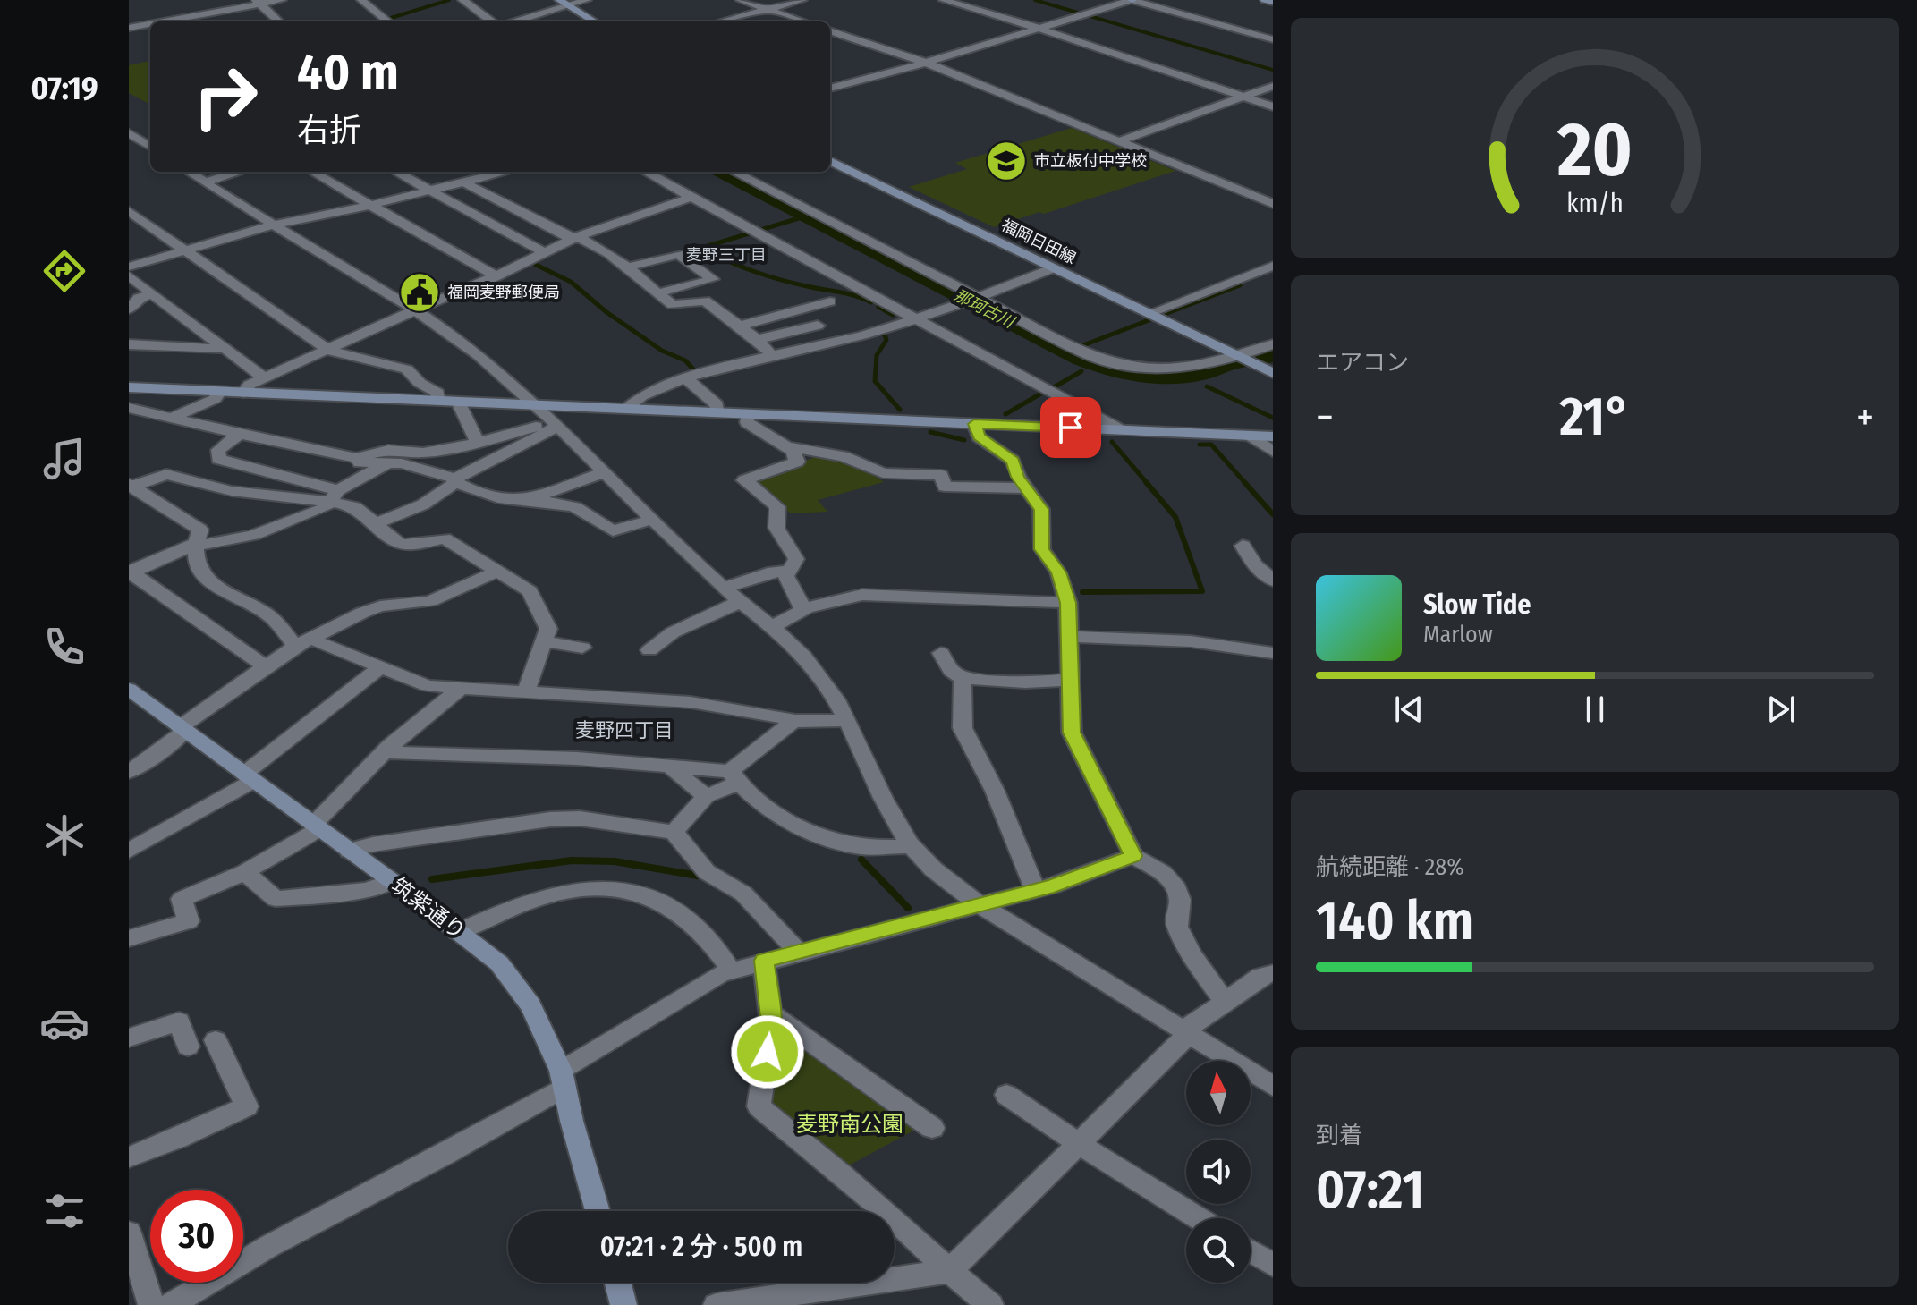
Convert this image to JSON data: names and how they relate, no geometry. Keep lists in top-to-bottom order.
{
  "streets": {
    "street": ["福岡日田線", "筑紫通り"]
  },
  "districts": ["麦野三丁目", "麦野四丁目"],
  "water": ["那珂古川"],
  "parks": ["麦野南公園"],
  "places": {
    "school or university": ["市立板付中学校"],
    "public building": ["福岡麦野郵便局"]
  },
  "north": "top",
  "page": {
    "tabs": "07:19",
    "turn": ["40 m", "右折"],
    "tile": [
      "エアコン",
      ["航続距離 · 28%", "140 km"],
      ["到着", "07:21"]
    ],
    "heat": ["−", "21°", "+"],
    "song": ["Slow Tide", "Marlow"],
    "limit": "30",
    "trip": "07:21 · 2 分 · 500 m",
    "gauge": ["20", "km/h"]
  }
}
